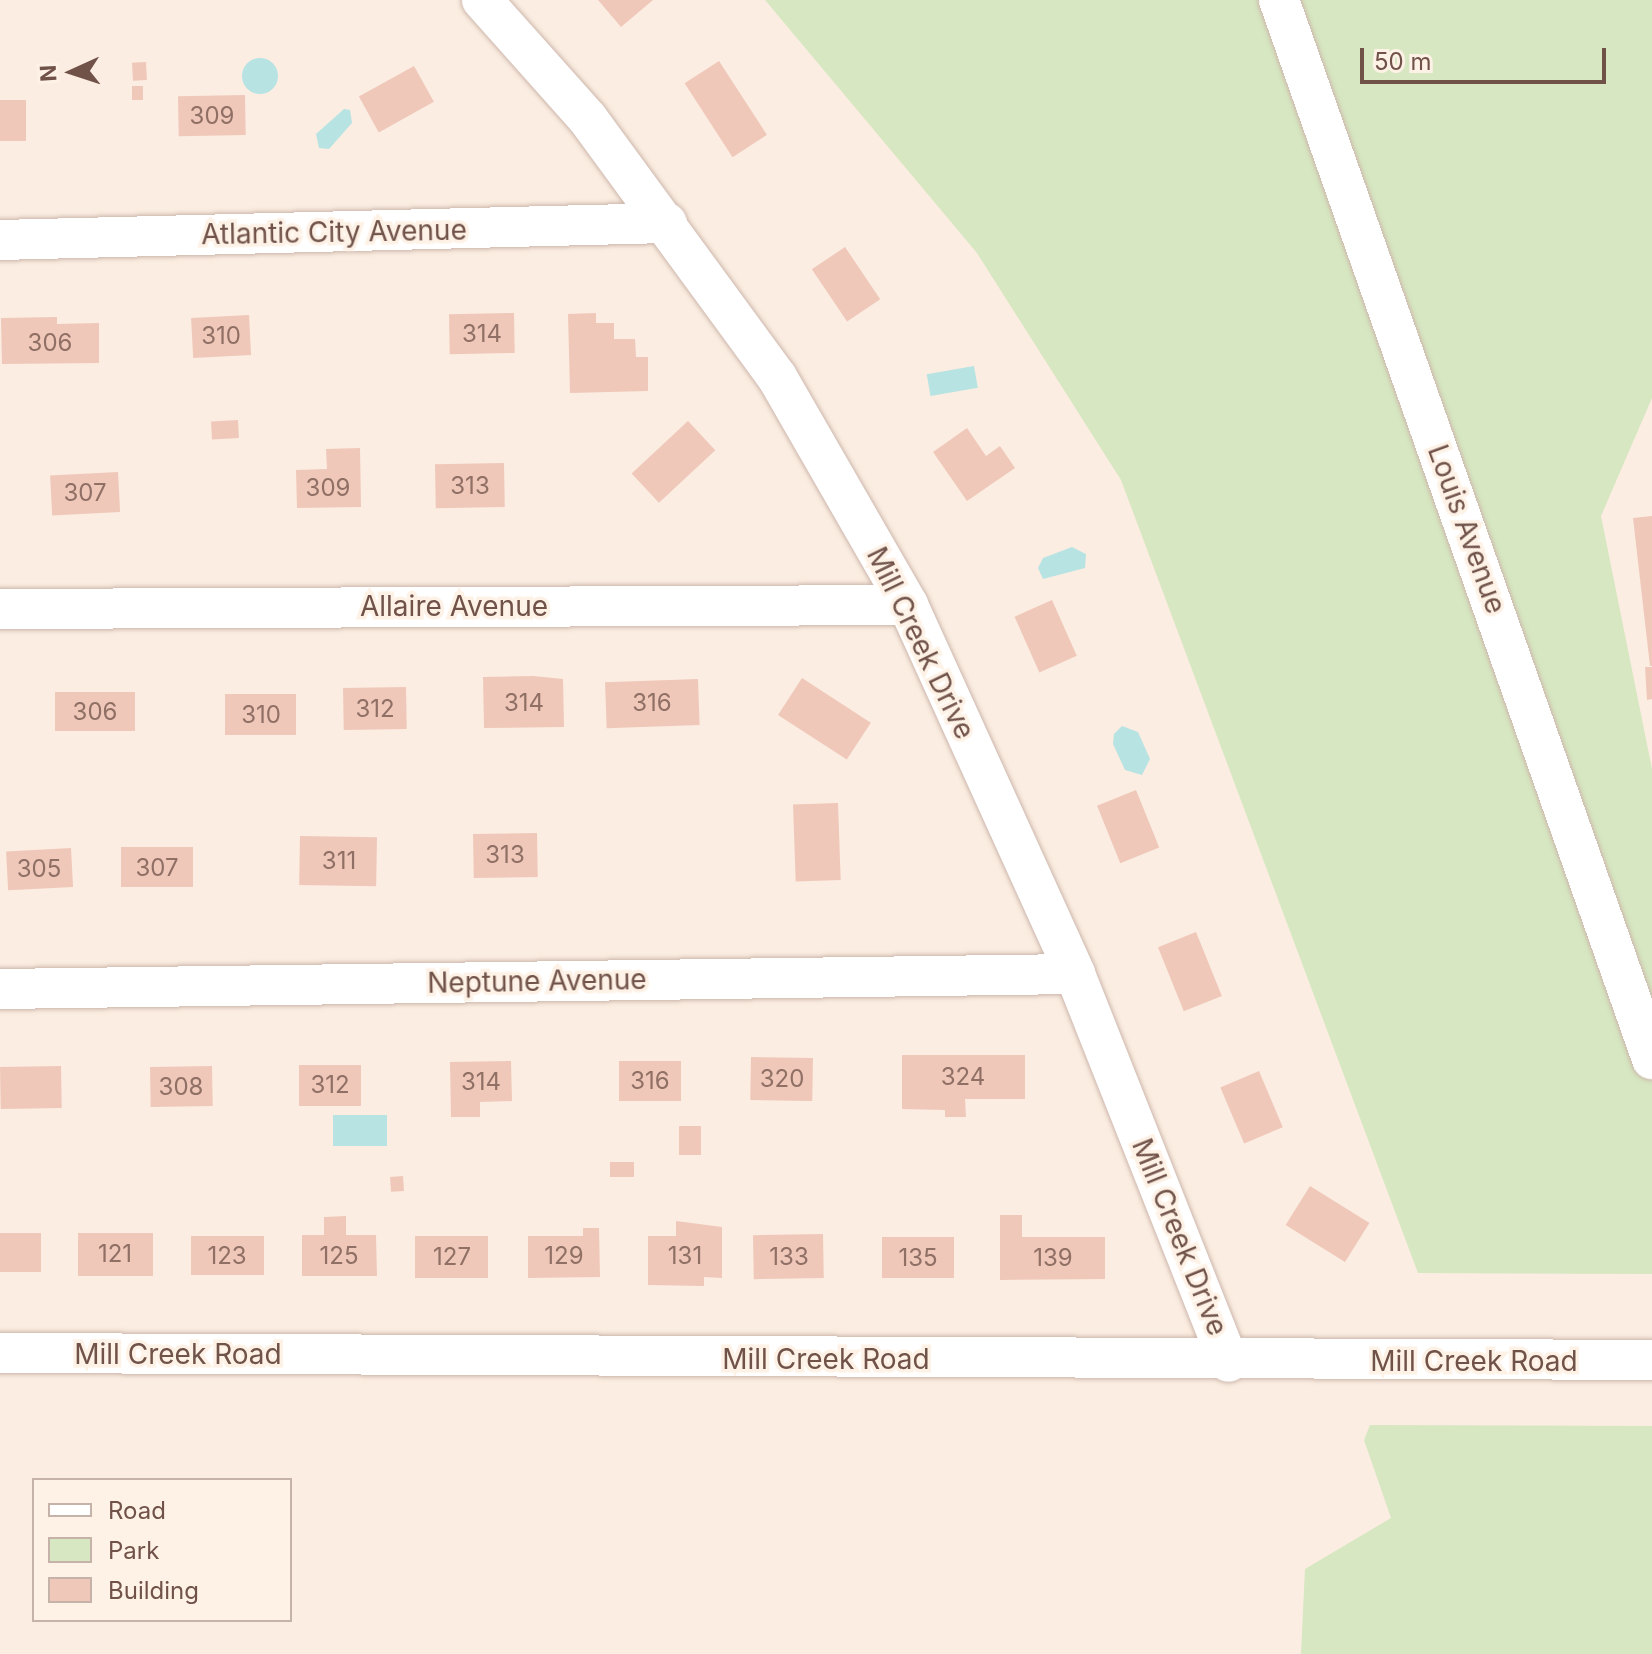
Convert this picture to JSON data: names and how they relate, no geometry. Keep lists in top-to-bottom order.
{
  "streets": {
    "street": [
      "Atlantic City Avenue",
      "Louis Avenue",
      "Allaire Avenue",
      "Mill Creek Drive",
      "Neptune Avenue",
      "Mill Creek Road"
    ]
  },
  "crossings": [
    ["Atlantic City Avenue", "Mill Creek Drive"],
    ["Allaire Avenue", "Mill Creek Drive"],
    ["Mill Creek Drive", "Neptune Avenue"],
    ["Mill Creek Drive", "Mill Creek Road"]
  ],
  "house_numbers": [
    "309",
    "314",
    "310",
    "306",
    "313",
    "309",
    "307",
    "314",
    "316",
    "312",
    "306",
    "310",
    "313",
    "311",
    "307",
    "305",
    "324",
    "320",
    "316",
    "314",
    "312",
    "308",
    "121",
    "123",
    "125",
    "129",
    "131",
    "127",
    "133",
    "135",
    "139"
  ],
  "legend": ["Road", "Park", "Building"],
  "scale_bar": "50 m",
  "north": "left"
}
